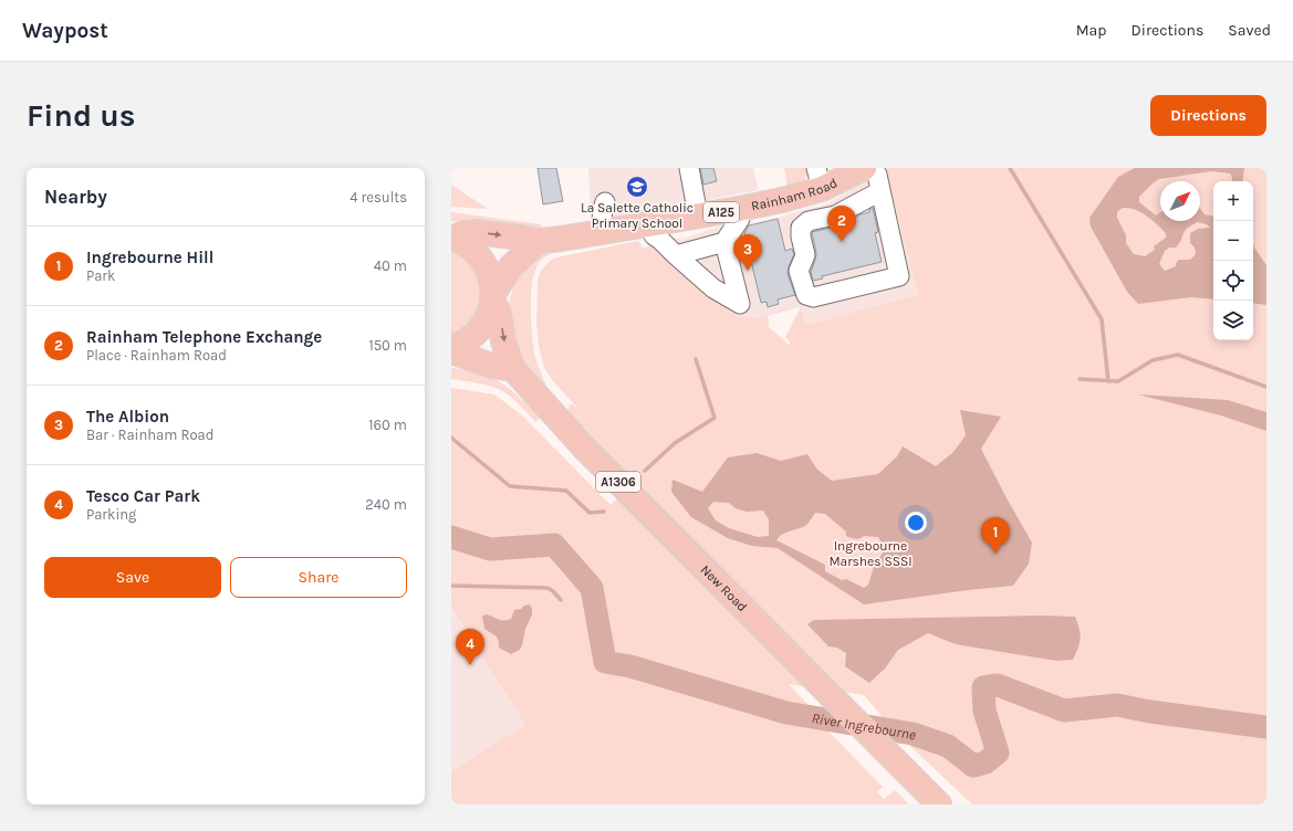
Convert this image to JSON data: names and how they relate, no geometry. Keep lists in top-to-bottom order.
{
  "streets": {
    "main road": [
      "Rainham Road",
      "A125",
      "A1306",
      "New Road"
    ]
  },
  "crossings": [
    ["Rainham Road", "New Road"]
  ],
  "water": ["River Ingrebourne"],
  "parks": ["Ingrebourne Marshes SSSI"],
  "places": {
    "school or university": ["La Salette Catholic Primary School"]
  },
  "north": "top right",
  "page": {
    "header": "Waypost",
    "nav": ["Map", "Directions", "Saved"],
    "buttons": [
      "Directions",
      ["Save", "Share"]
    ],
    "title": "Find us",
    "heading": ["Nearby", "4 results"],
    "map_buttons": ["+", "−"],
    "pins": [
      "2",
      "3",
      "1",
      "4"
    ],
    "list": [
      {
        "mark": "1",
        "name": "Ingrebourne Hill",
        "note": "Park",
        "value": "40 m"
      },
      {
        "mark": "2",
        "name": "Rainham Telephone Exchange",
        "note": "Place · Rainham Road",
        "value": "150 m"
      },
      {
        "mark": "3",
        "name": "The Albion",
        "note": "Bar · Rainham Road",
        "value": "160 m"
      },
      {
        "mark": "4",
        "name": "Tesco Car Park",
        "note": "Parking",
        "value": "240 m"
      }
    ]
  }
}
